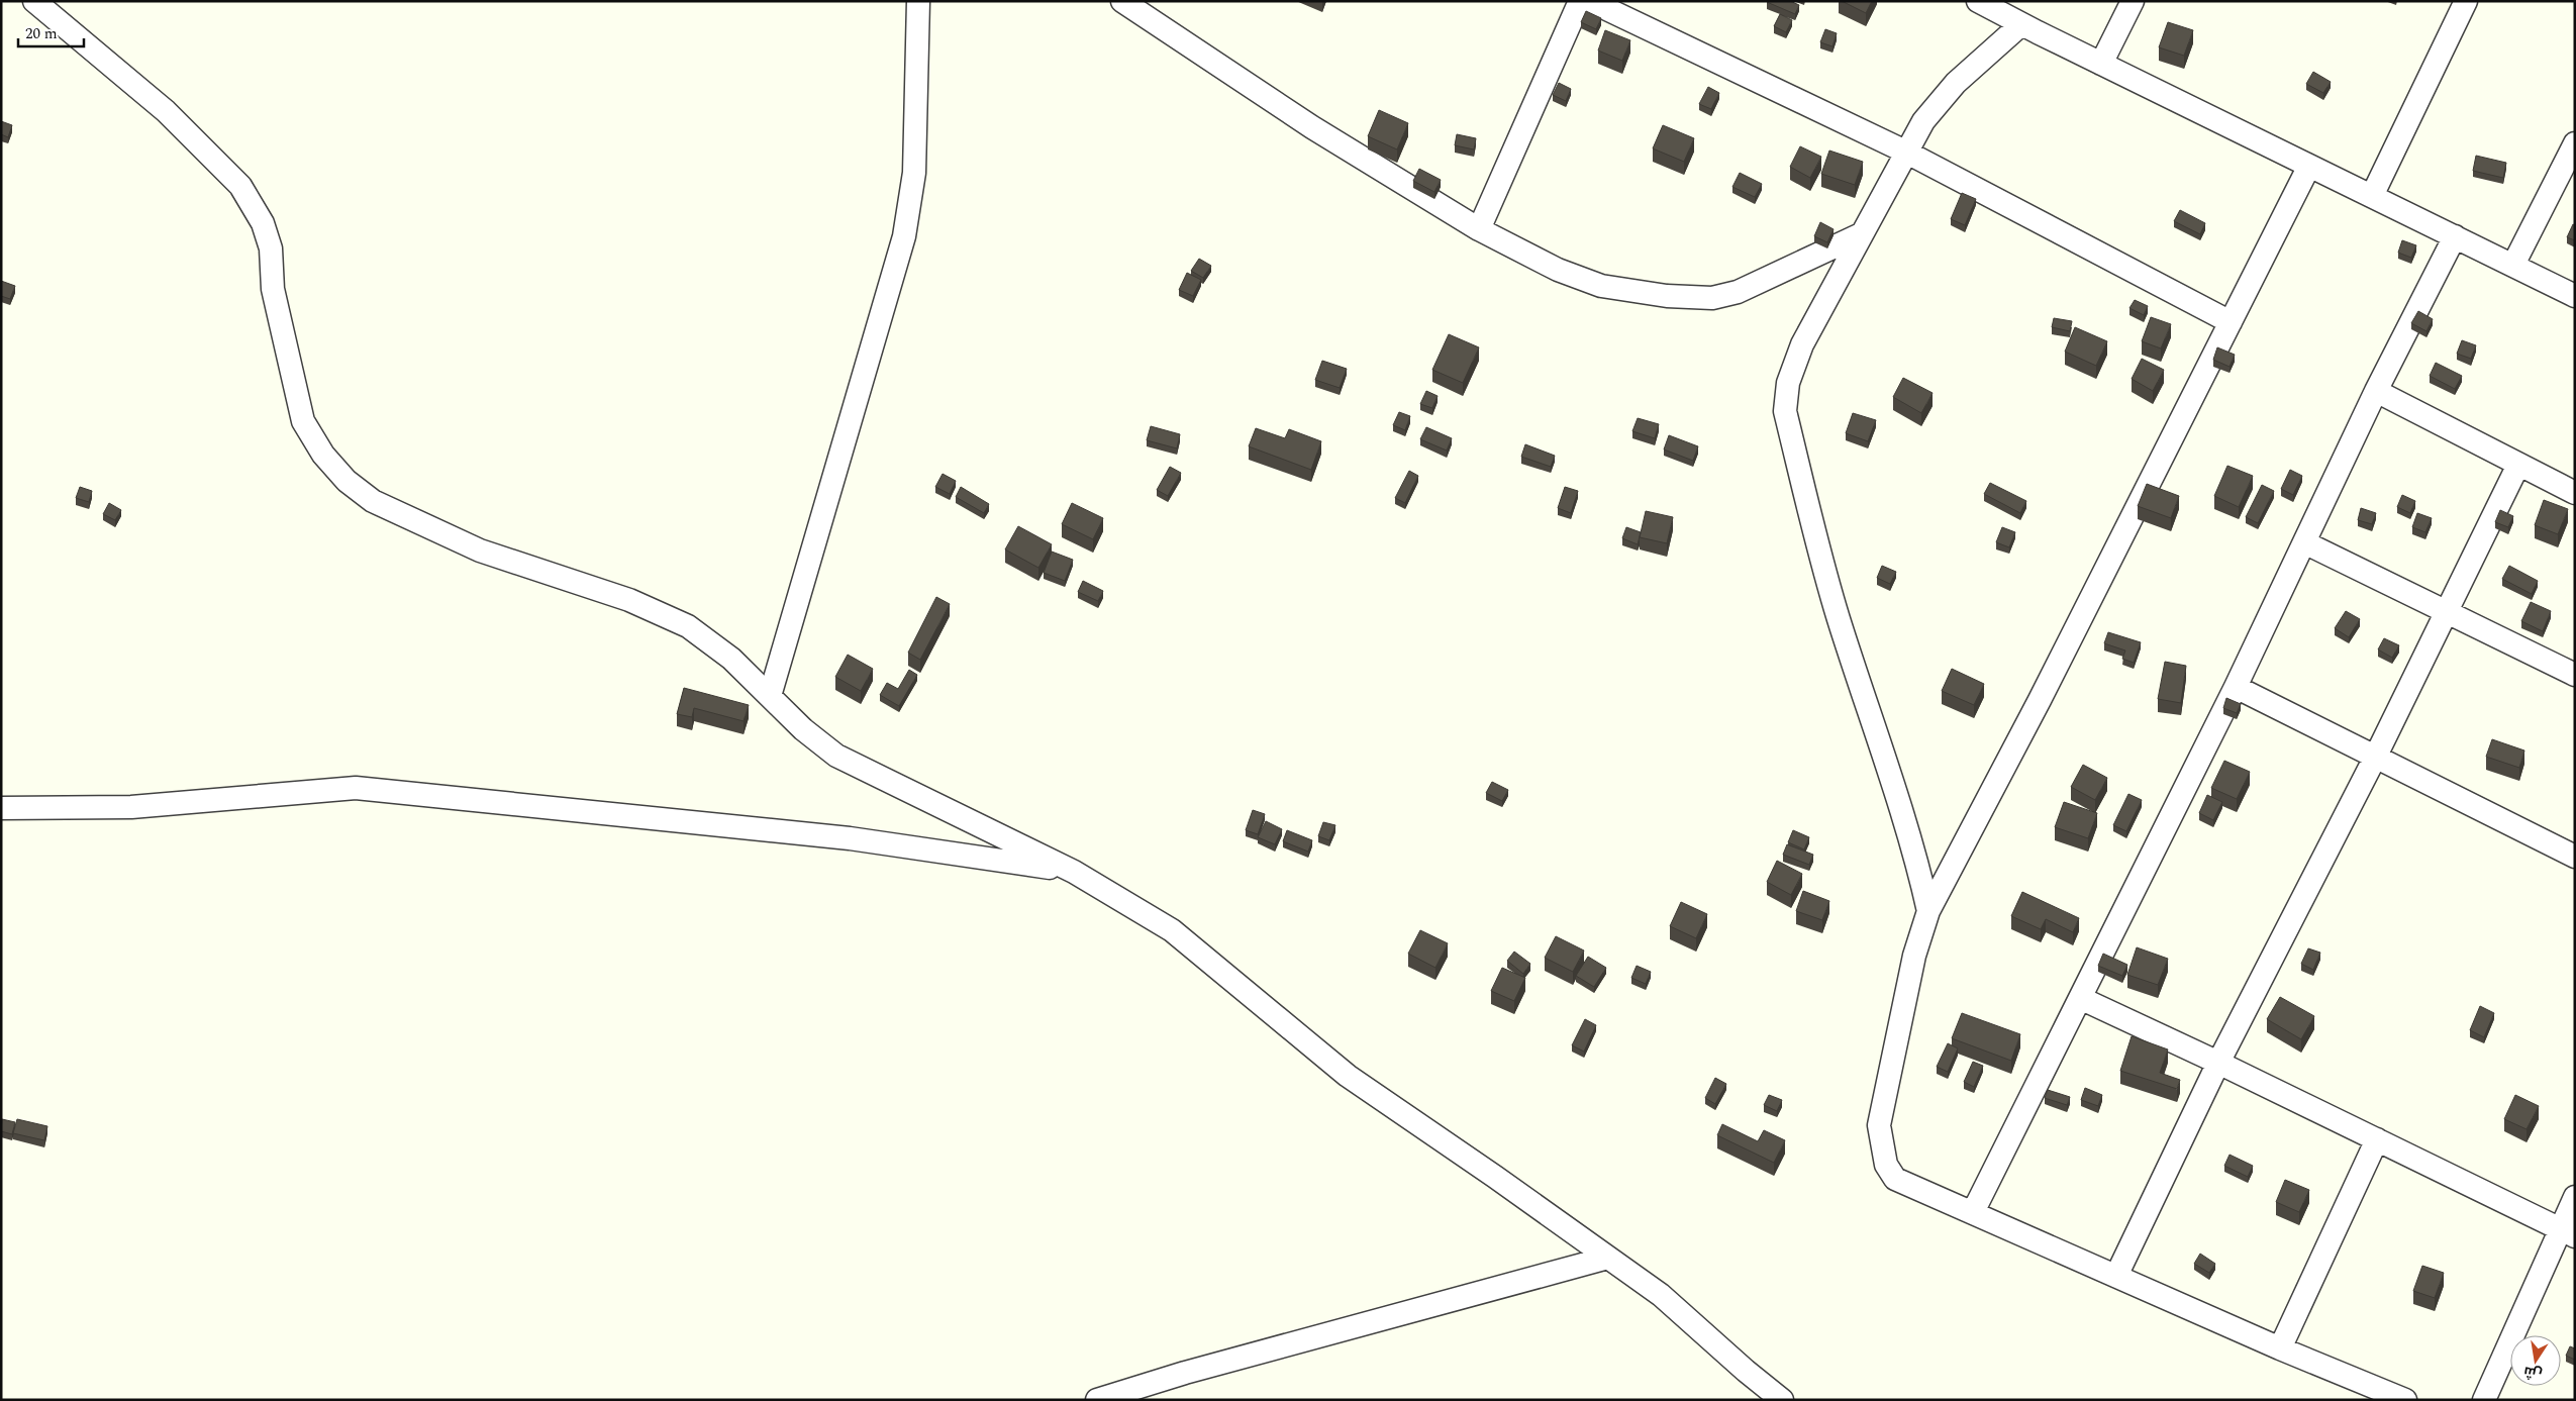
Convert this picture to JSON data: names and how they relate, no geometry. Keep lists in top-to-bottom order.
{
  "scale_bar": "20 m",
  "north": "bottom"
}
